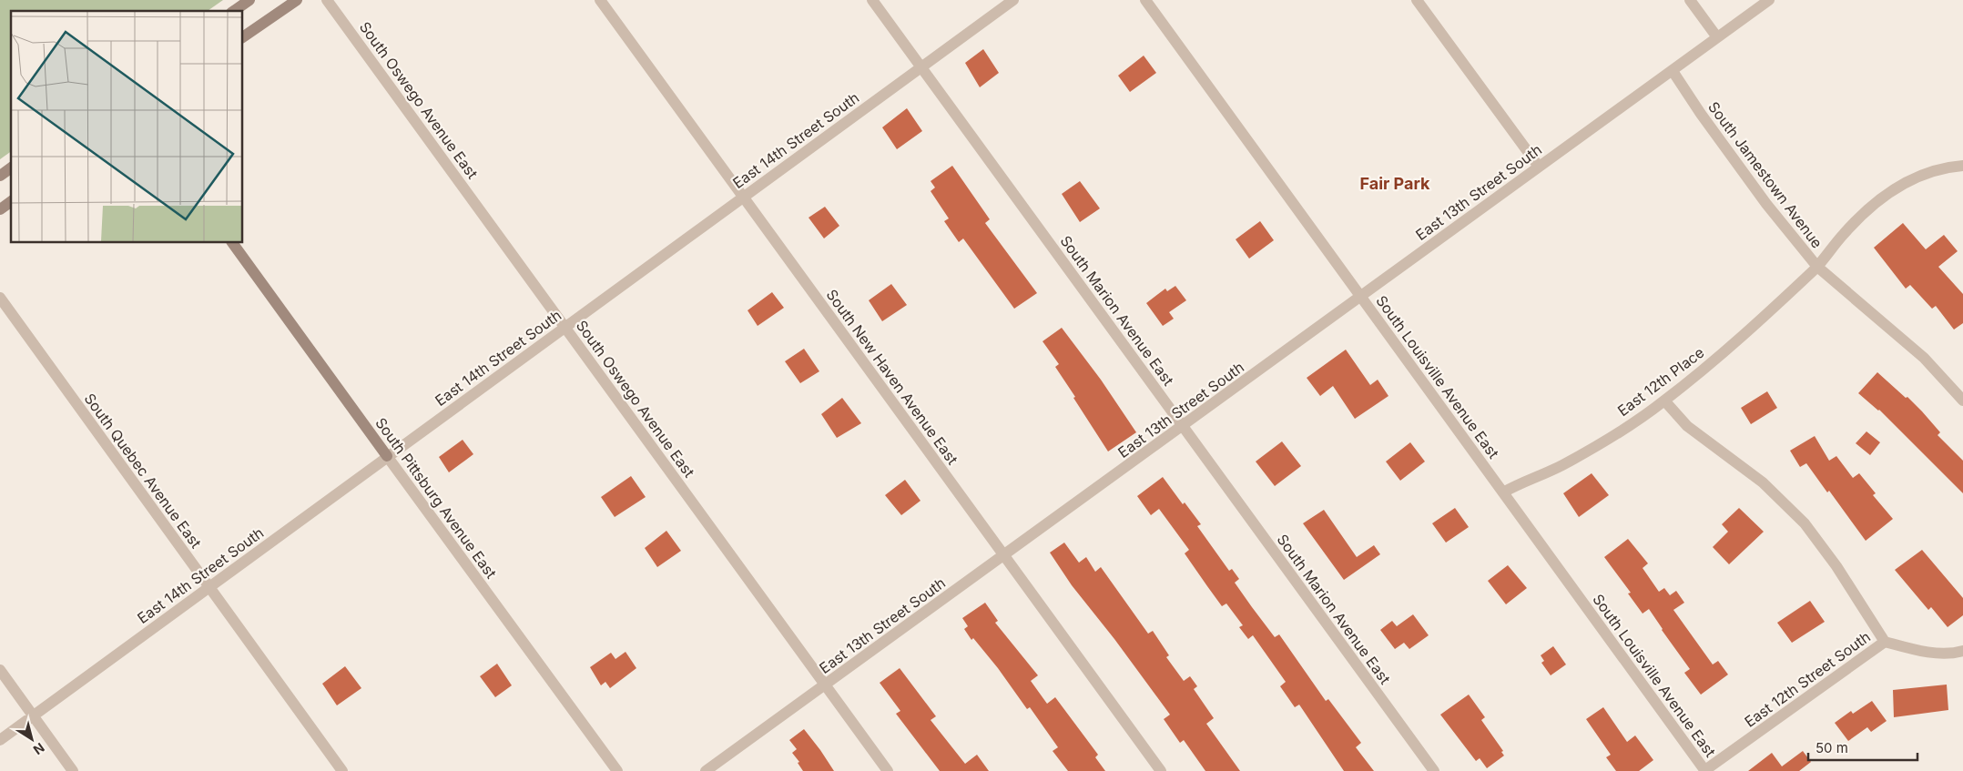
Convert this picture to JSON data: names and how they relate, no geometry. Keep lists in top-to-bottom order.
{
  "streets": {
    "street": [
      "South Oswego Avenue East",
      "East 14th Street South",
      "South Jamestown Avenue",
      "East 13th Street South",
      "South Marion Avenue East",
      "South New Haven Avenue East",
      "South Louisville Avenue East",
      "East 12th Place",
      "South Quebec Avenue East",
      "South Pittsburg Avenue East",
      "East 12th Street South"
    ]
  },
  "crossings": [
    ["South Oswego Avenue East", "East 14th Street South"],
    ["South Oswego Avenue East", "East 13th Street South"],
    ["East 14th Street South", "South Marion Avenue East"],
    ["East 14th Street South", "South New Haven Avenue East"],
    ["East 14th Street South", "South Quebec Avenue East"],
    ["East 14th Street South", "South Pittsburg Avenue East"],
    ["South Jamestown Avenue", "East 13th Street South"],
    ["South Jamestown Avenue", "East 12th Place"],
    ["East 13th Street South", "South Marion Avenue East"],
    ["East 13th Street South", "South New Haven Avenue East"],
    ["East 13th Street South", "South Louisville Avenue East"],
    ["South Louisville Avenue East", "East 12th Place"],
    ["South Louisville Avenue East", "East 12th Street South"]
  ],
  "districts": ["Fair Park"],
  "scale_bar": "50 m",
  "north": "bottom right"
}
